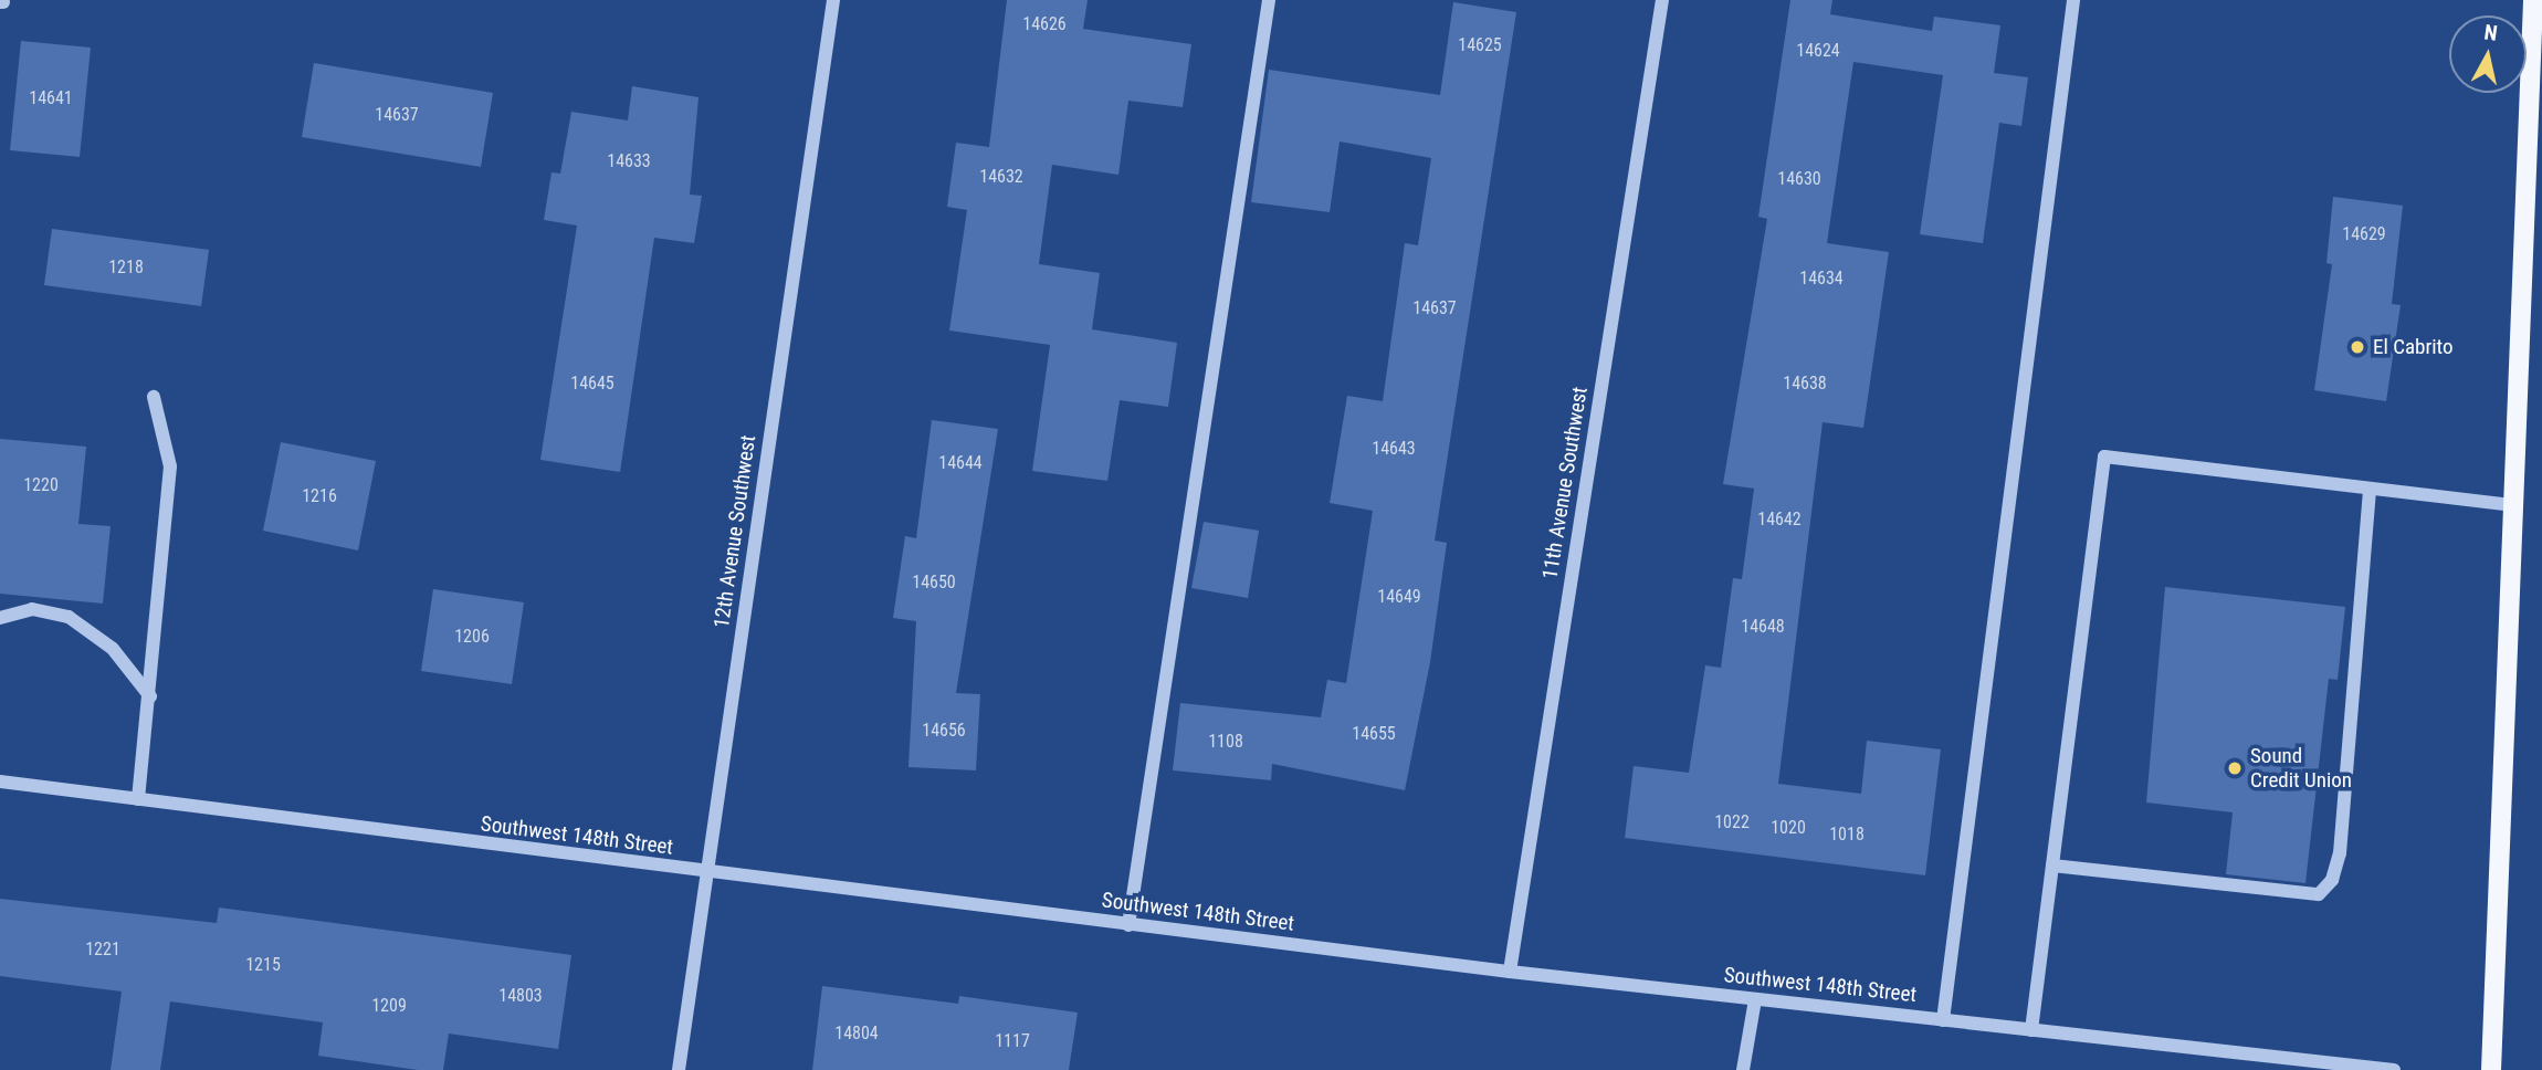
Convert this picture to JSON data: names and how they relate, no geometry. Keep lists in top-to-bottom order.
{
  "streets": {
    "street": ["11th Avenue Southwest", "12th Avenue Southwest", "Southwest 148th Street"]
  },
  "crossings": [
    ["11th Avenue Southwest", "Southwest 148th Street"],
    ["12th Avenue Southwest", "Southwest 148th Street"]
  ],
  "places": ["El Cabrito", "Sound Credit Union"],
  "house_numbers": [
    "14626",
    "14625",
    "14624",
    "14641",
    "14637",
    "14633",
    "14632",
    "14630",
    "14629",
    "1218",
    "14634",
    "14637",
    "14645",
    "14638",
    "14643",
    "14644",
    "1220",
    "1216",
    "14642",
    "14650",
    "14649",
    "14648",
    "1206",
    "14656",
    "14655",
    "1108",
    "1022",
    "1020",
    "1018",
    "1221",
    "1215",
    "14803",
    "1209",
    "14804",
    "1117"
  ],
  "north": "top"
}
